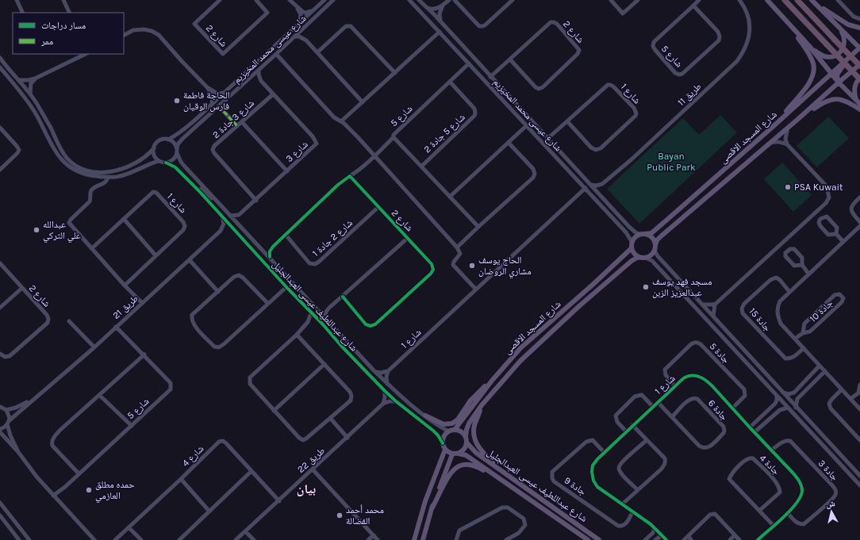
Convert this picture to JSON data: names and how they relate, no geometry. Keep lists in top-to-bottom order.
{
  "streets": {
    "main road": ["شارع المسجد الاقصى", "شارع عبداللطيف عيسى العبدالجليل"],
    "street": [
      "شارع 2",
      "شارع عيسى محمد المخيزيم",
      "شارع 5",
      "شارع 1",
      "طريق 11",
      "شارع 3 جادة 2",
      "شارع 5 جادة 2",
      "شارع 3",
      "شارع 2 جادة 1",
      "طريق 21",
      "جادة 10",
      "جادة 15",
      "جادة 5",
      "جادة 6",
      "شارع 4",
      "طريق 22",
      "جادة 4",
      "جادة 3",
      "جادة 9"
    ]
  },
  "crossings": [
    ["شارع 2", "شارع عيسى محمد المخيزيم"],
    ["شارع 2", "شارع 2 جادة 1"],
    ["شارع 2", "شارع عبداللطيف عيسى العبدالجليل"],
    ["شارع عيسى محمد المخيزيم", "شارع 5"],
    ["شارع عيسى محمد المخيزيم", "شارع 1"],
    ["شارع عيسى محمد المخيزيم", "شارع المسجد الاقصى"],
    ["شارع عيسى محمد المخيزيم", "شارع 3"],
    ["شارع عيسى محمد المخيزيم", "شارع عبداللطيف عيسى العبدالجليل"],
    ["شارع 5", "شارع 5 جادة 2"],
    ["شارع 5", "طريق 21"],
    ["شارع 1", "جادة 5"],
    ["شارع 1", "جادة 6"],
    ["شارع 1", "جادة 4"],
    ["شارع 1", "جادة 3"],
    ["شارع 1", "جادة 9"],
    ["شارع 3 جادة 2", "شارع 3"],
    ["شارع المسجد الاقصى", "شارع عبداللطيف عيسى العبدالجليل"],
    ["شارع 4", "طريق 22"]
  ],
  "districts": ["بيان"],
  "parks": ["Bayan Public Park"],
  "places": [
    "الحاجة فاطمة فارس الوقيان",
    "PSA Kuwait",
    "عبدالله علي التركي",
    "الحاج يوسف مشاري الروضان",
    "مسجد فهد يوسف عبدالعزيز الزبن",
    "حمده مطلق العازمي",
    "محمد أحمد الفضالة"
  ],
  "legend": ["مسار دراجات", "ممر"],
  "north": "top"
}
